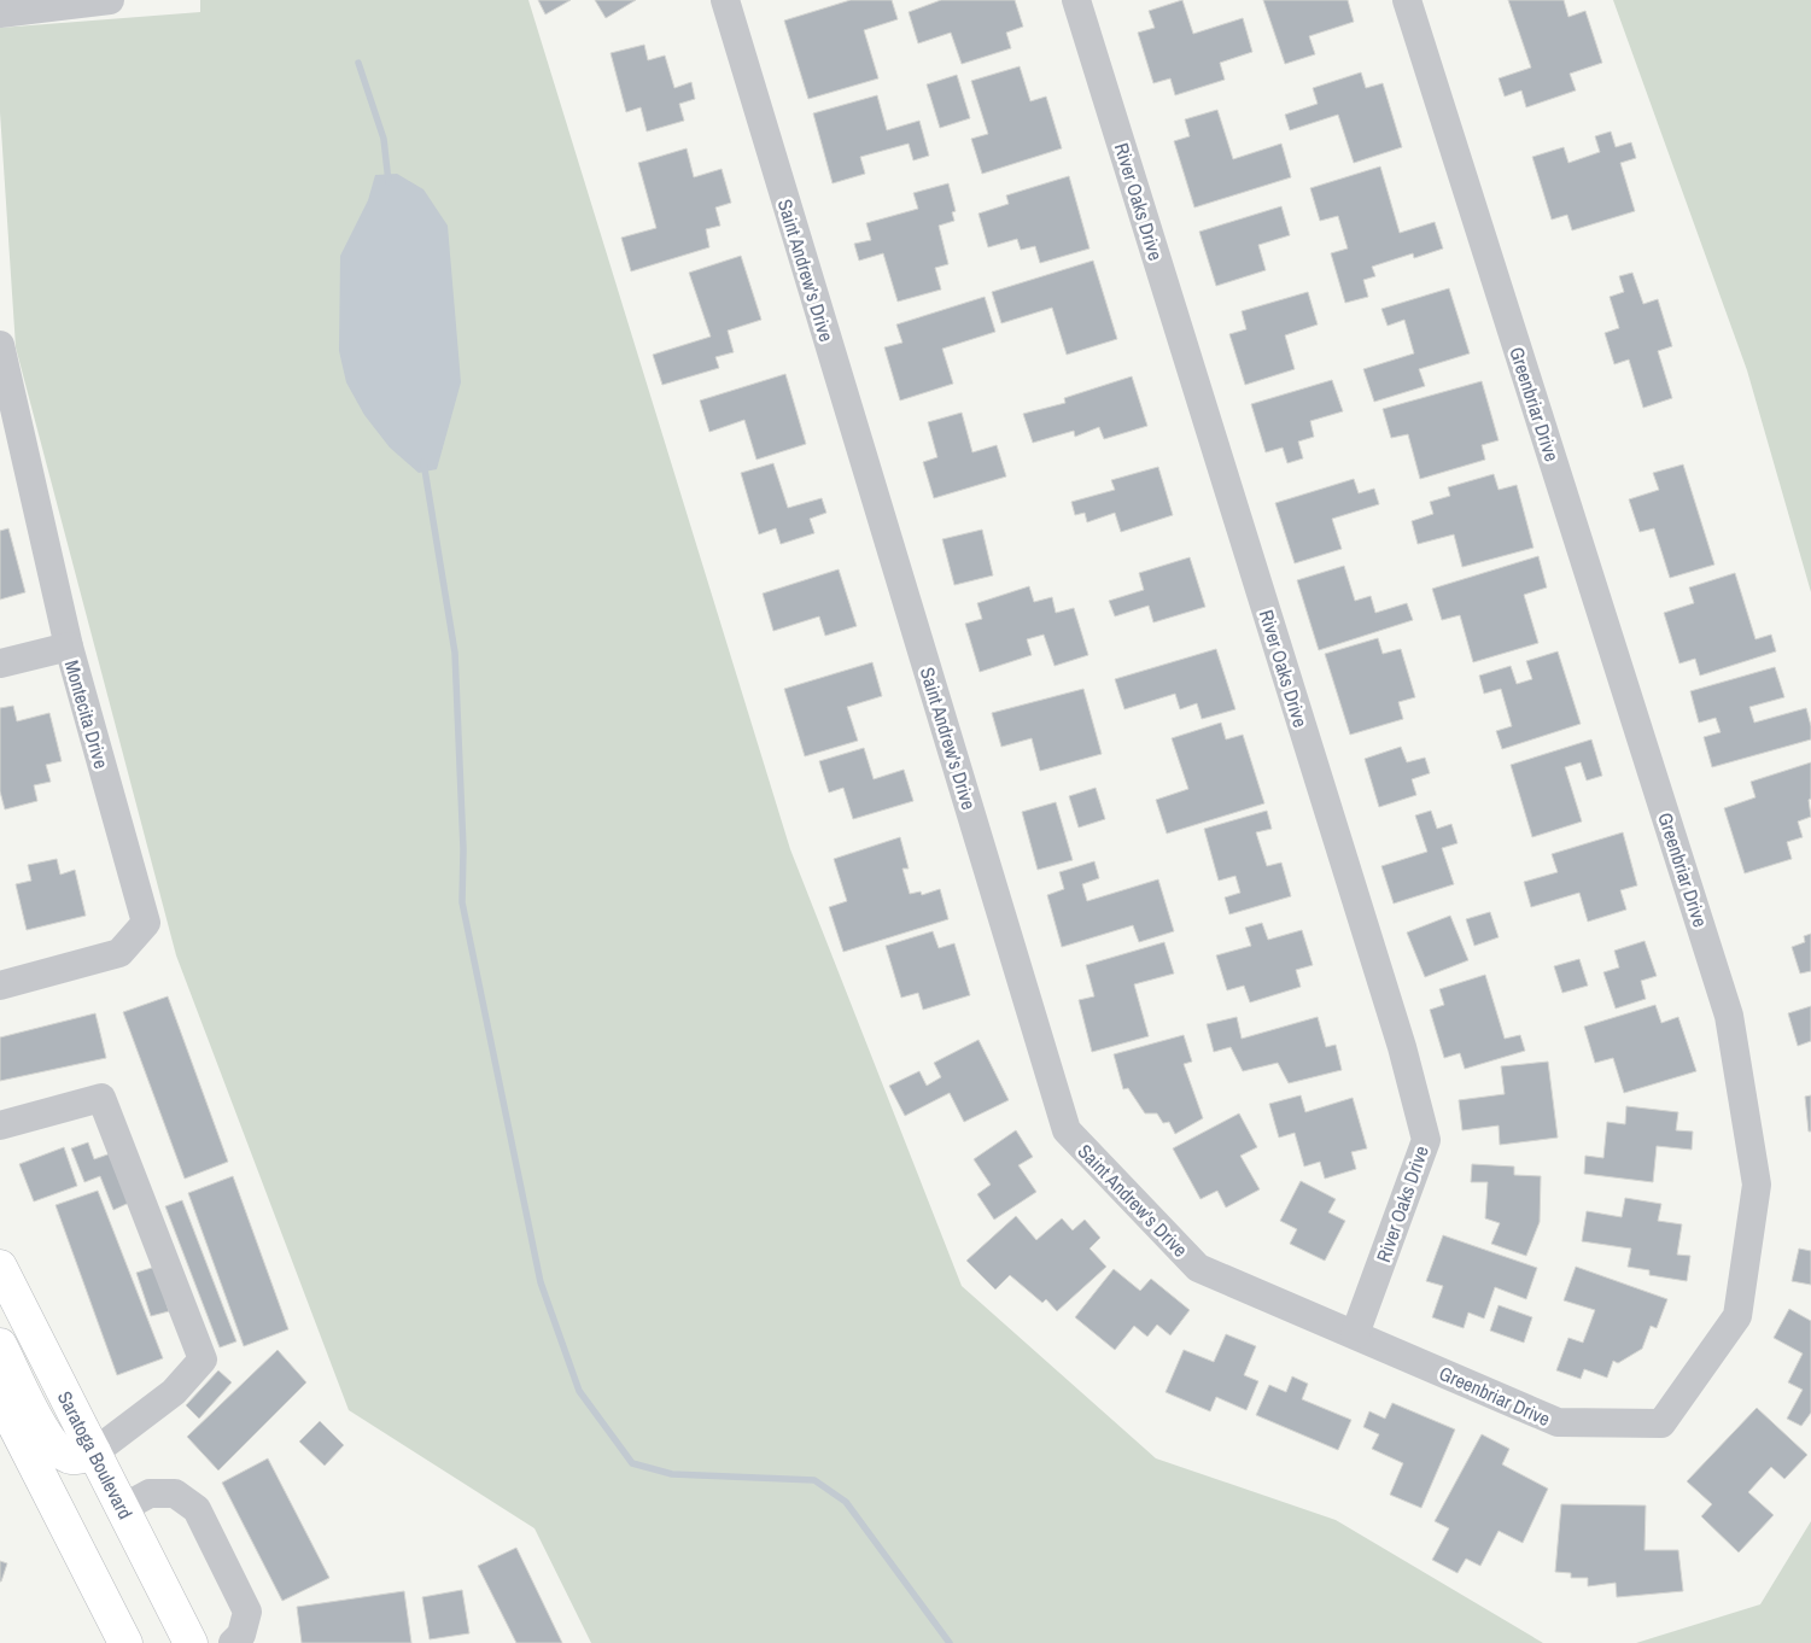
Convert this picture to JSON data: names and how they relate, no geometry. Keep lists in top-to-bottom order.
{
  "streets": {
    "main road": ["Saratoga Boulevard"],
    "street": [
      "River Oaks Drive",
      "Saint Andrew's Drive",
      "Greenbriar Drive",
      "Montecita Drive"
    ]
  },
  "crossings": [
    ["River Oaks Drive", "Saint Andrew's Drive"],
    ["River Oaks Drive", "Greenbriar Drive"],
    ["Saint Andrew's Drive", "Greenbriar Drive"]
  ]
}
